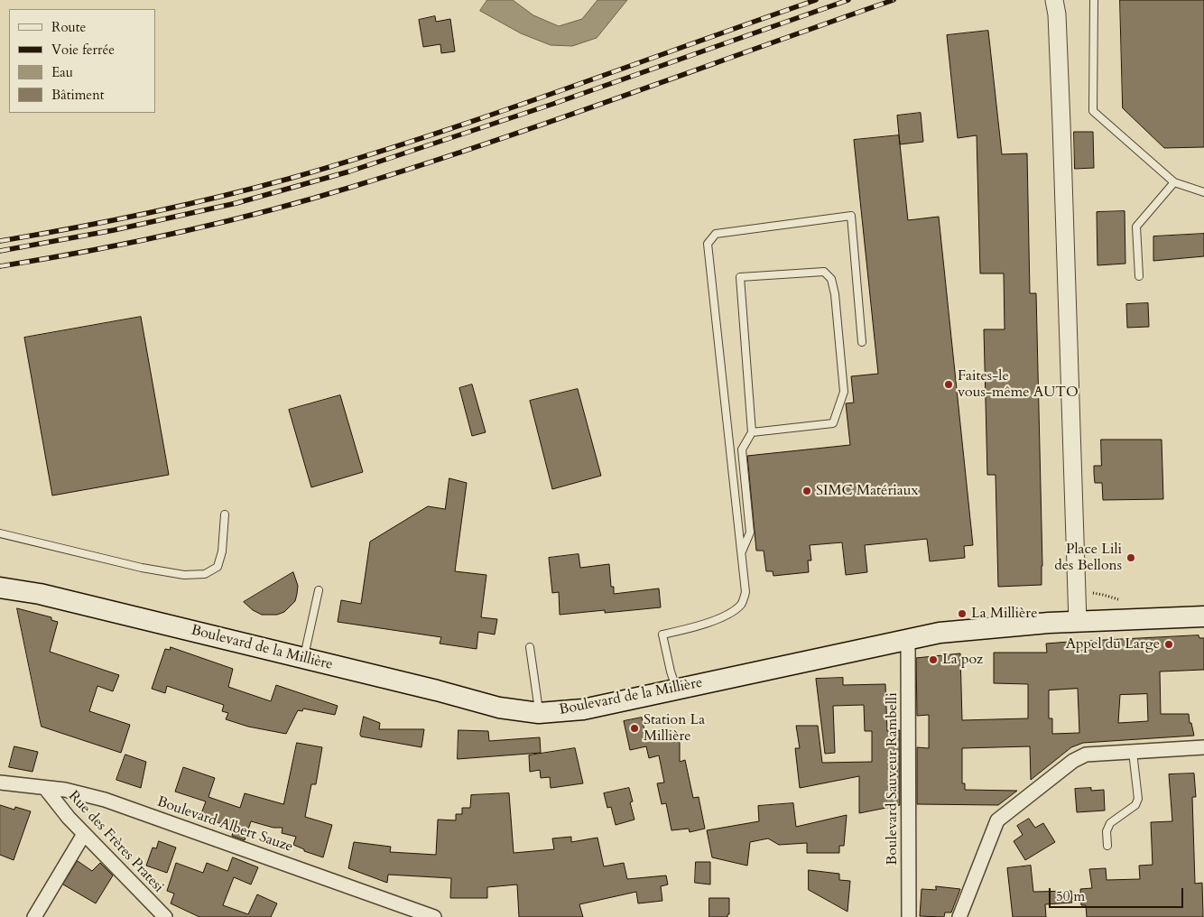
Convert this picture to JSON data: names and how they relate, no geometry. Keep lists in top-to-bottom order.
{
  "streets": {
    "main road": ["Boulevard de la Millière"],
    "street": ["Boulevard Sauveur Rambelli", "Boulevard Albert Sauze", "Rue des Frères Pratesi"]
  },
  "crossings": [
    ["Boulevard de la Millière", "Boulevard Sauveur Rambelli"],
    ["Boulevard Albert Sauze", "Rue des Frères Pratesi"]
  ],
  "places": [
    "Faites-le vous-même AUTO",
    "SIMC Matériaux",
    "Place Lili des Bellons",
    "La Millière",
    "Appel du Large",
    "La poz",
    "Station La Millière"
  ],
  "legend": [
    "Route",
    "Voie ferrée",
    "Eau",
    "Bâtiment"
  ],
  "scale_bar": "50 m"
}
